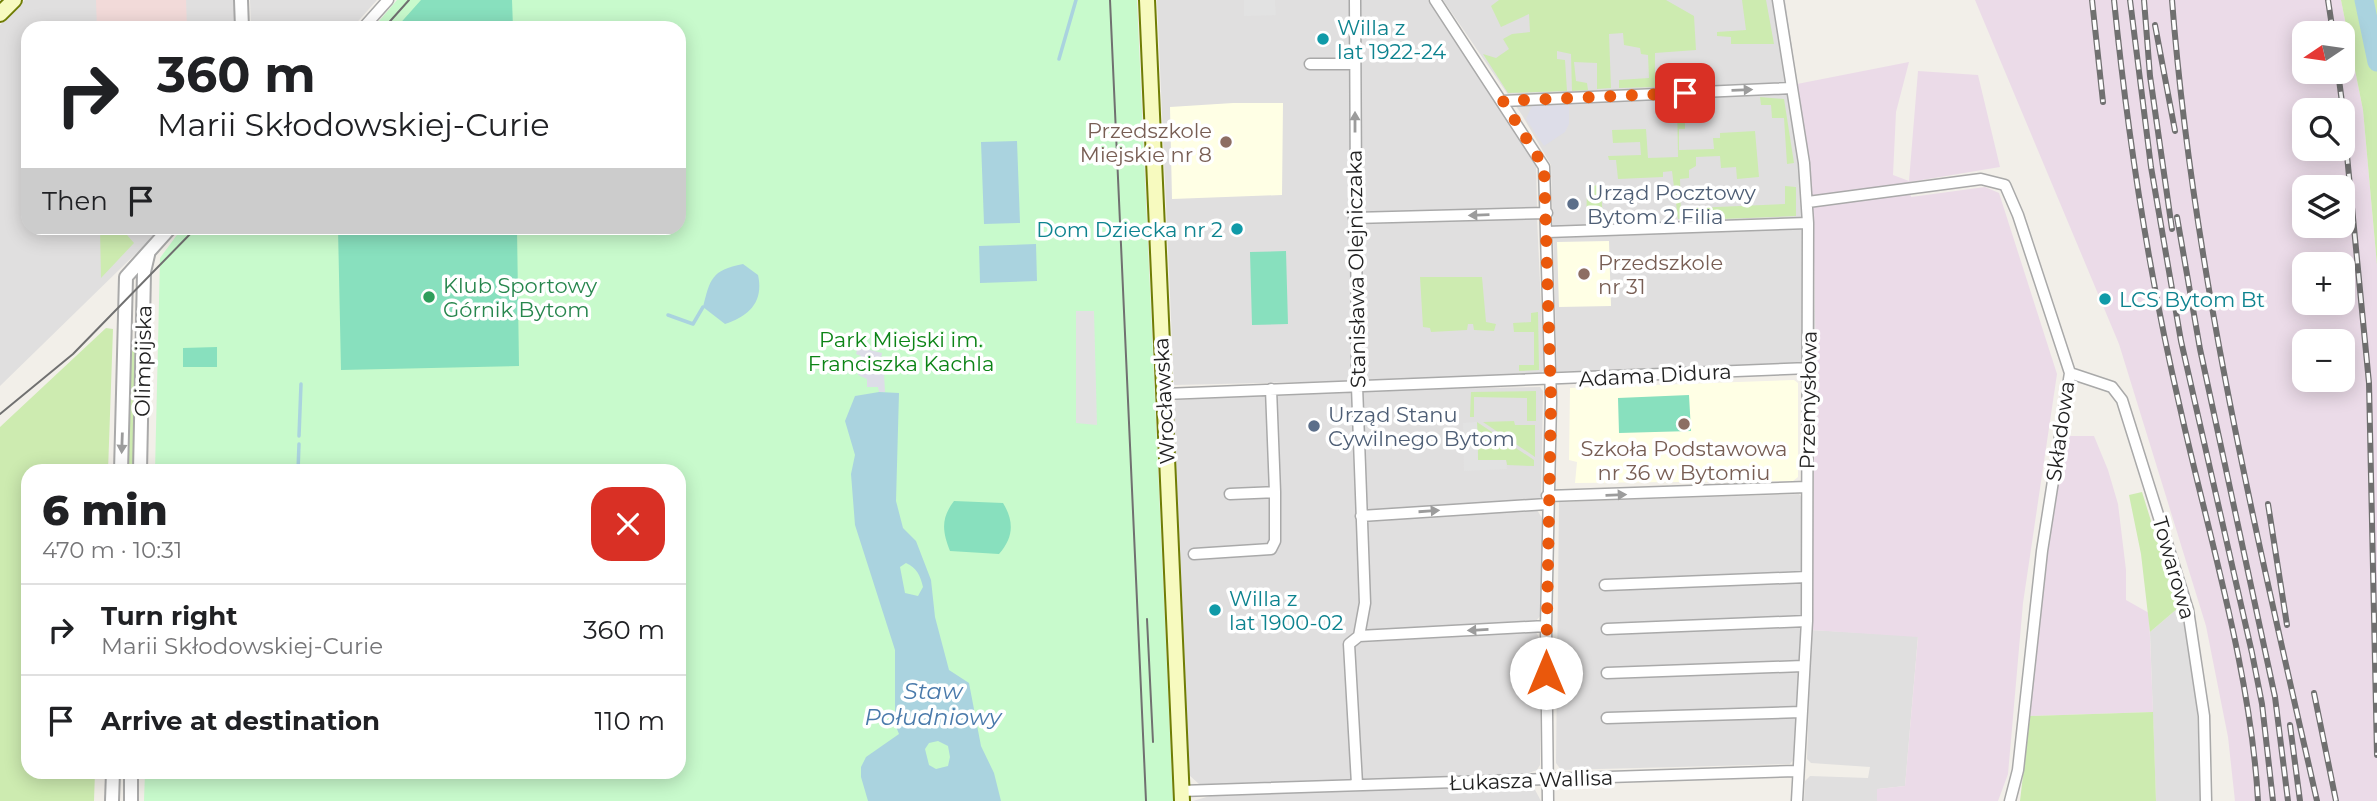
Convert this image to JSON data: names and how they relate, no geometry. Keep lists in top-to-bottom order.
{
  "streets": {
    "main road": ["Wrocławska"],
    "street": [
      "Stanisława Olejniczaka",
      "Olimpijska",
      "Adama Didura",
      "Przemysłowa",
      "Składowa",
      "Towarowa",
      "Łukasza Wallisa"
    ]
  },
  "crossings": [
    ["Stanisława Olejniczaka", "Adama Didura"],
    ["Stanisława Olejniczaka", "Łukasza Wallisa"],
    ["Adama Didura", "Przemysłowa"],
    ["Adama Didura", "Wrocławska"],
    ["Przemysłowa", "Składowa"],
    ["Przemysłowa", "Łukasza Wallisa"],
    ["Wrocławska", "Łukasza Wallisa"],
    ["Składowa", "Towarowa"]
  ],
  "water": ["Staw Południowy"],
  "parks": ["Park Miejski im. Franciszka Kachla"],
  "places": [
    "Willa z lat 1922-24",
    "Przedszkole Miejskie nr 8",
    "Urząd Pocztowy Bytom 2 Filia",
    "Dom Dziecka nr 2",
    "Przedszkole nr 31",
    "Klub Sportowy Górnik Bytom",
    "LCS Bytom Bt",
    "Szkoła Podstawowa nr 36 w Bytomiu",
    "Urząd Stanu Cywilnego Bytom",
    "Willa z lat 1900-02"
  ],
  "north": "left",
  "page": {
    "map_buttons": ["+", "−"],
    "turn": ["360 m", "Marii Skłodowskiej-Curie"],
    "then": "Then",
    "heading": ["6 min", "470 m · 10:31"],
    "list": [
      {
        "name": "Turn right",
        "note": "Marii Skłodowskiej-Curie",
        "value": "360 m"
      },
      {
        "name": "Arrive at destination",
        "value": "110 m"
      }
    ]
  }
}
